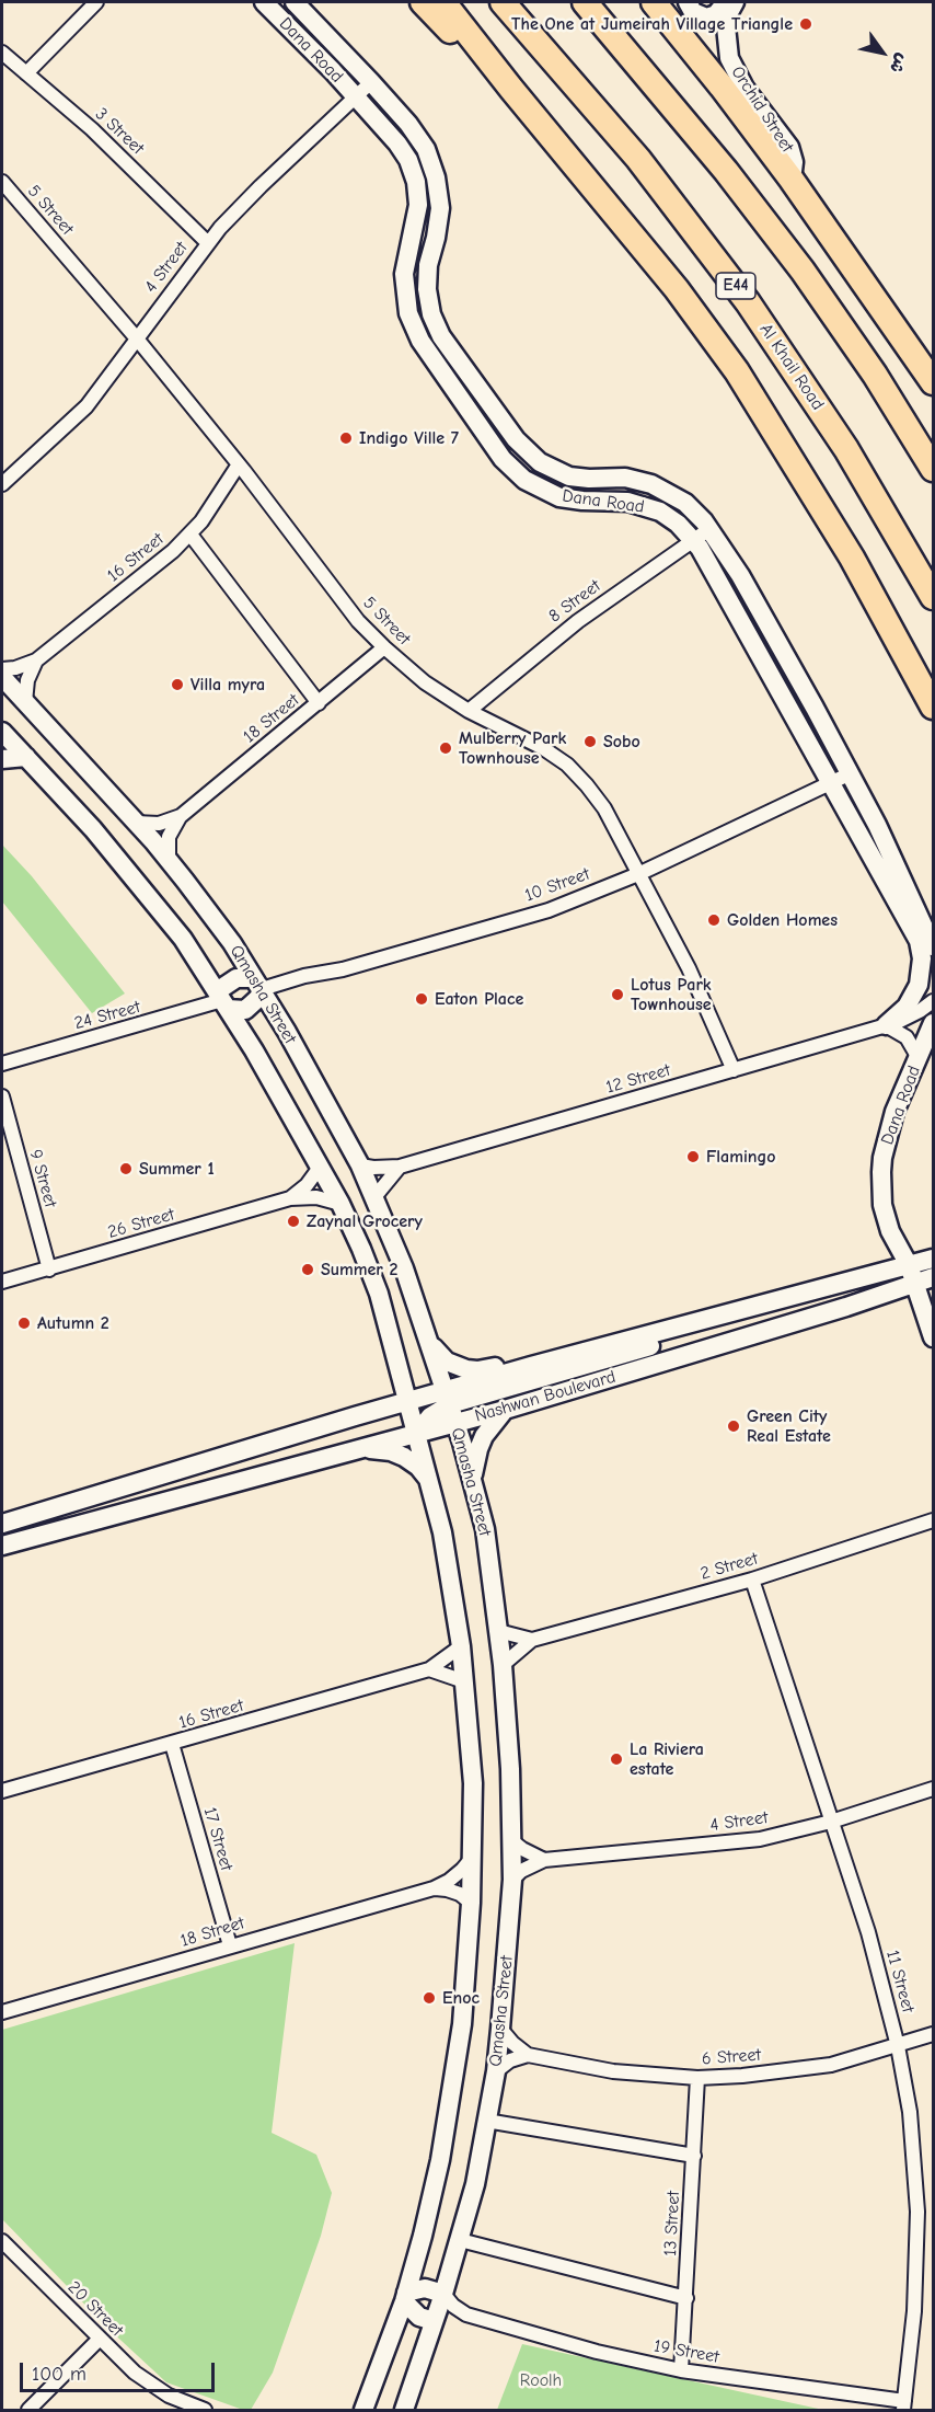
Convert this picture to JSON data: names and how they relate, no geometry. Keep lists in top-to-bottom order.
{
  "streets": {
    "highway": ["E44", "Al Khail Road"],
    "street": [
      "Dana Road",
      "Orchid Street",
      "3 Street",
      "5 Street",
      "4 Street",
      "16 Street",
      "8 Street",
      "18 Street",
      "10 Street",
      "Qmasha Street",
      "24 Street",
      "12 Street",
      "9 Street",
      "26 Street",
      "Nashwan Boulevard",
      "2 Street",
      "17 Street",
      "11 Street",
      "6 Street",
      "13 Street",
      "20 Street",
      "19 Street"
    ]
  },
  "crossings": [
    ["Dana Road", "4 Street"],
    ["Dana Road", "8 Street"],
    ["Dana Road", "10 Street"],
    ["Dana Road", "12 Street"],
    ["Dana Road", "Nashwan Boulevard"],
    ["3 Street", "4 Street"],
    ["5 Street", "4 Street"],
    ["5 Street", "16 Street"],
    ["5 Street", "8 Street"],
    ["5 Street", "18 Street"],
    ["5 Street", "10 Street"],
    ["5 Street", "12 Street"],
    ["4 Street", "Qmasha Street"],
    ["4 Street", "11 Street"],
    ["16 Street", "Qmasha Street"],
    ["16 Street", "17 Street"],
    ["18 Street", "Qmasha Street"],
    ["18 Street", "17 Street"],
    ["10 Street", "Qmasha Street"],
    ["10 Street", "24 Street"],
    ["Qmasha Street", "24 Street"],
    ["Qmasha Street", "12 Street"],
    ["Qmasha Street", "26 Street"],
    ["Qmasha Street", "Nashwan Boulevard"],
    ["Qmasha Street", "2 Street"],
    ["Qmasha Street", "19 Street"],
    ["9 Street", "26 Street"],
    ["2 Street", "11 Street"],
    ["11 Street", "6 Street"],
    ["11 Street", "19 Street"],
    ["6 Street", "13 Street"],
    ["13 Street", "19 Street"]
  ],
  "parks": ["Roolh"],
  "places": [
    "The One at Jumeirah Village Triangle",
    "Indigo Ville 7",
    "Villa myra",
    "Sobo",
    "Mulberry Park Townhouse",
    "Golden Homes",
    "Lotus Park Townhouse",
    "Eaton Place",
    "Flamingo",
    "Summer 1",
    "Zaynal Grocery",
    "Summer 2",
    "Autumn 2",
    "Green City Real Estate",
    "La Riviera estate",
    "Enoc"
  ],
  "scale_bar": "100 m",
  "north": "bottom right"
}
